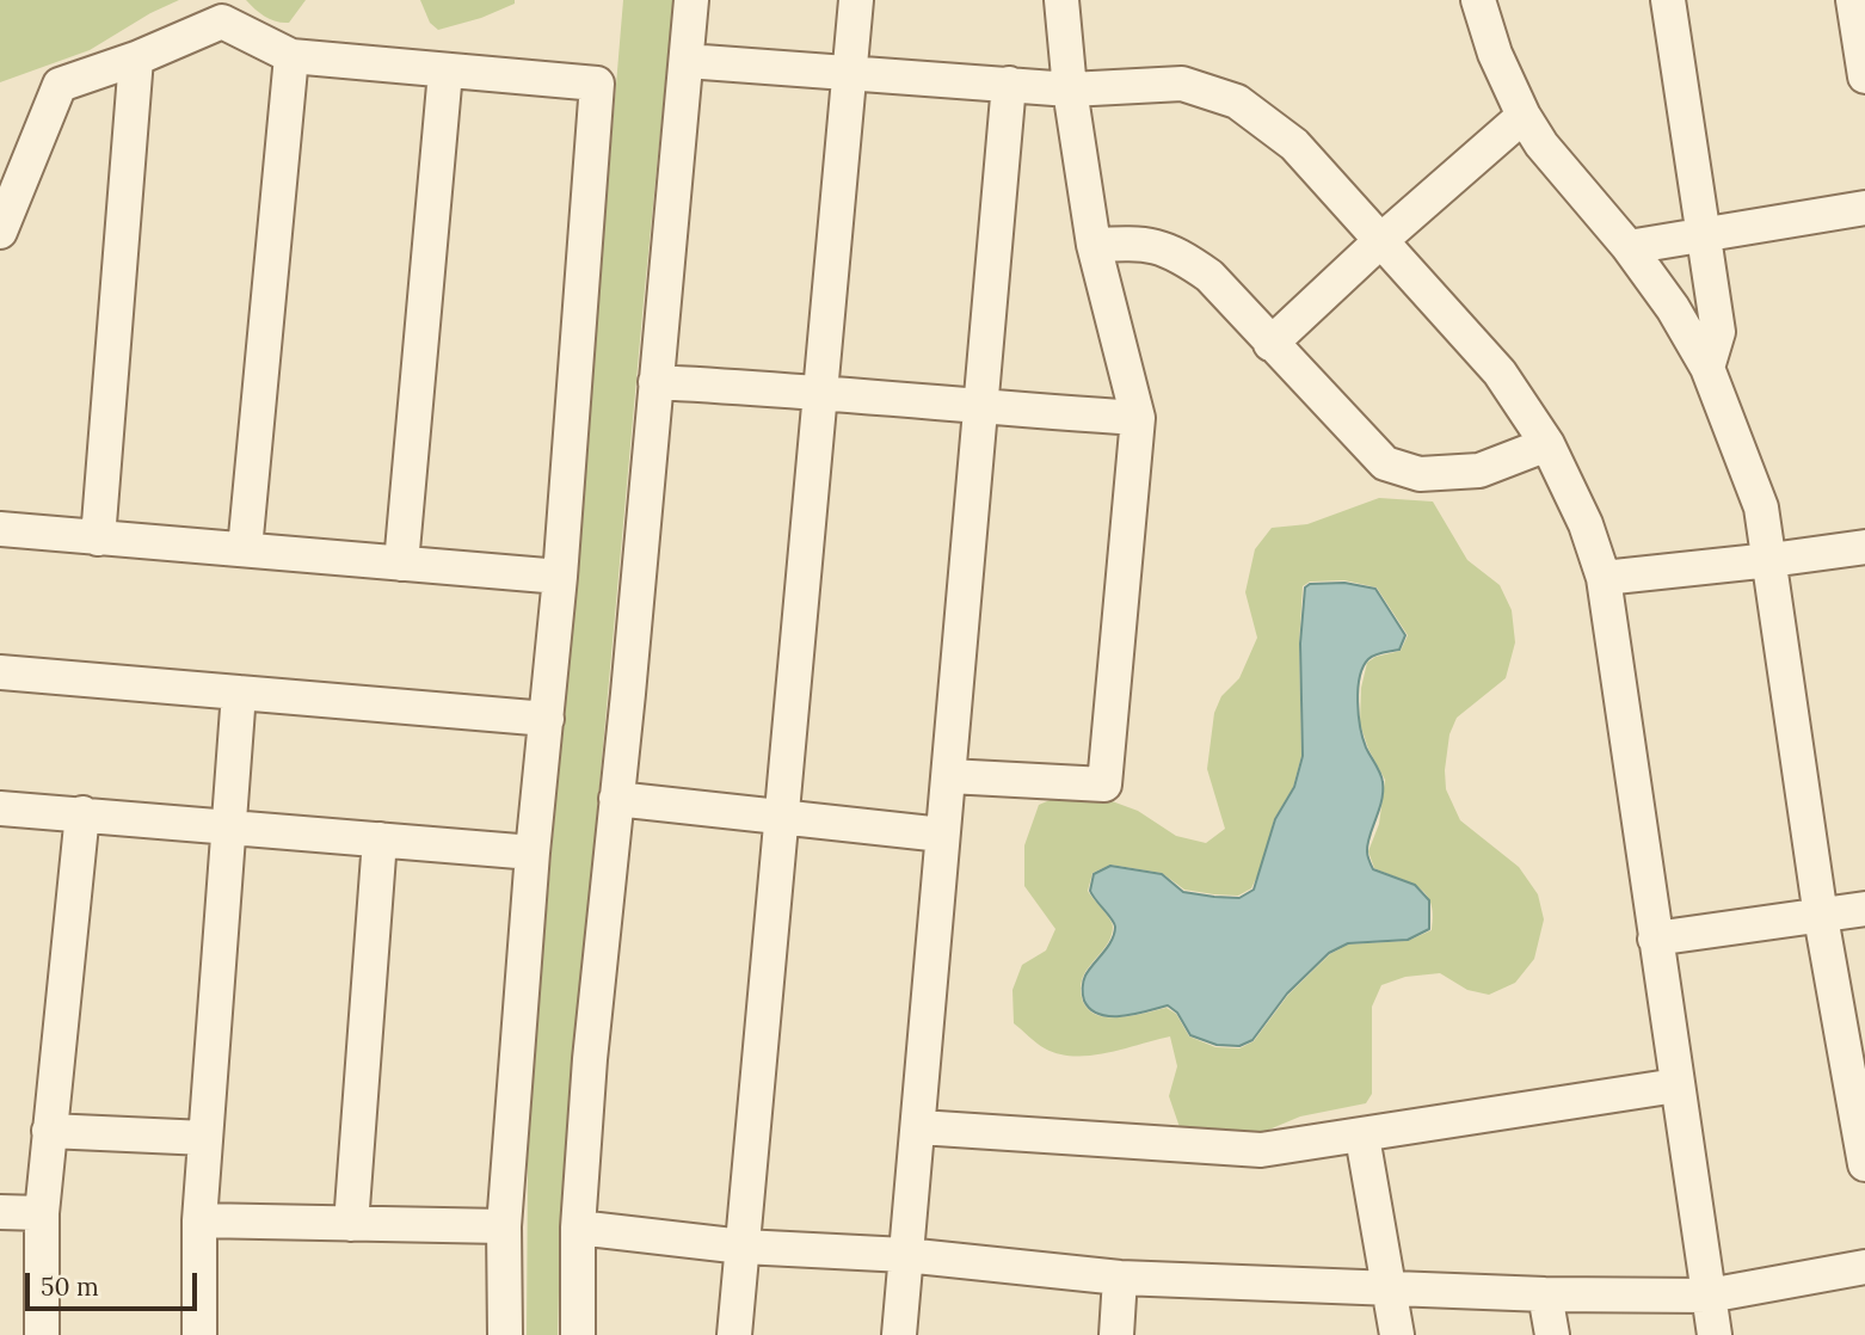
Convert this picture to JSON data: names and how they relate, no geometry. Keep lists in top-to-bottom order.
{
  "scale_bar": "50 m"
}
